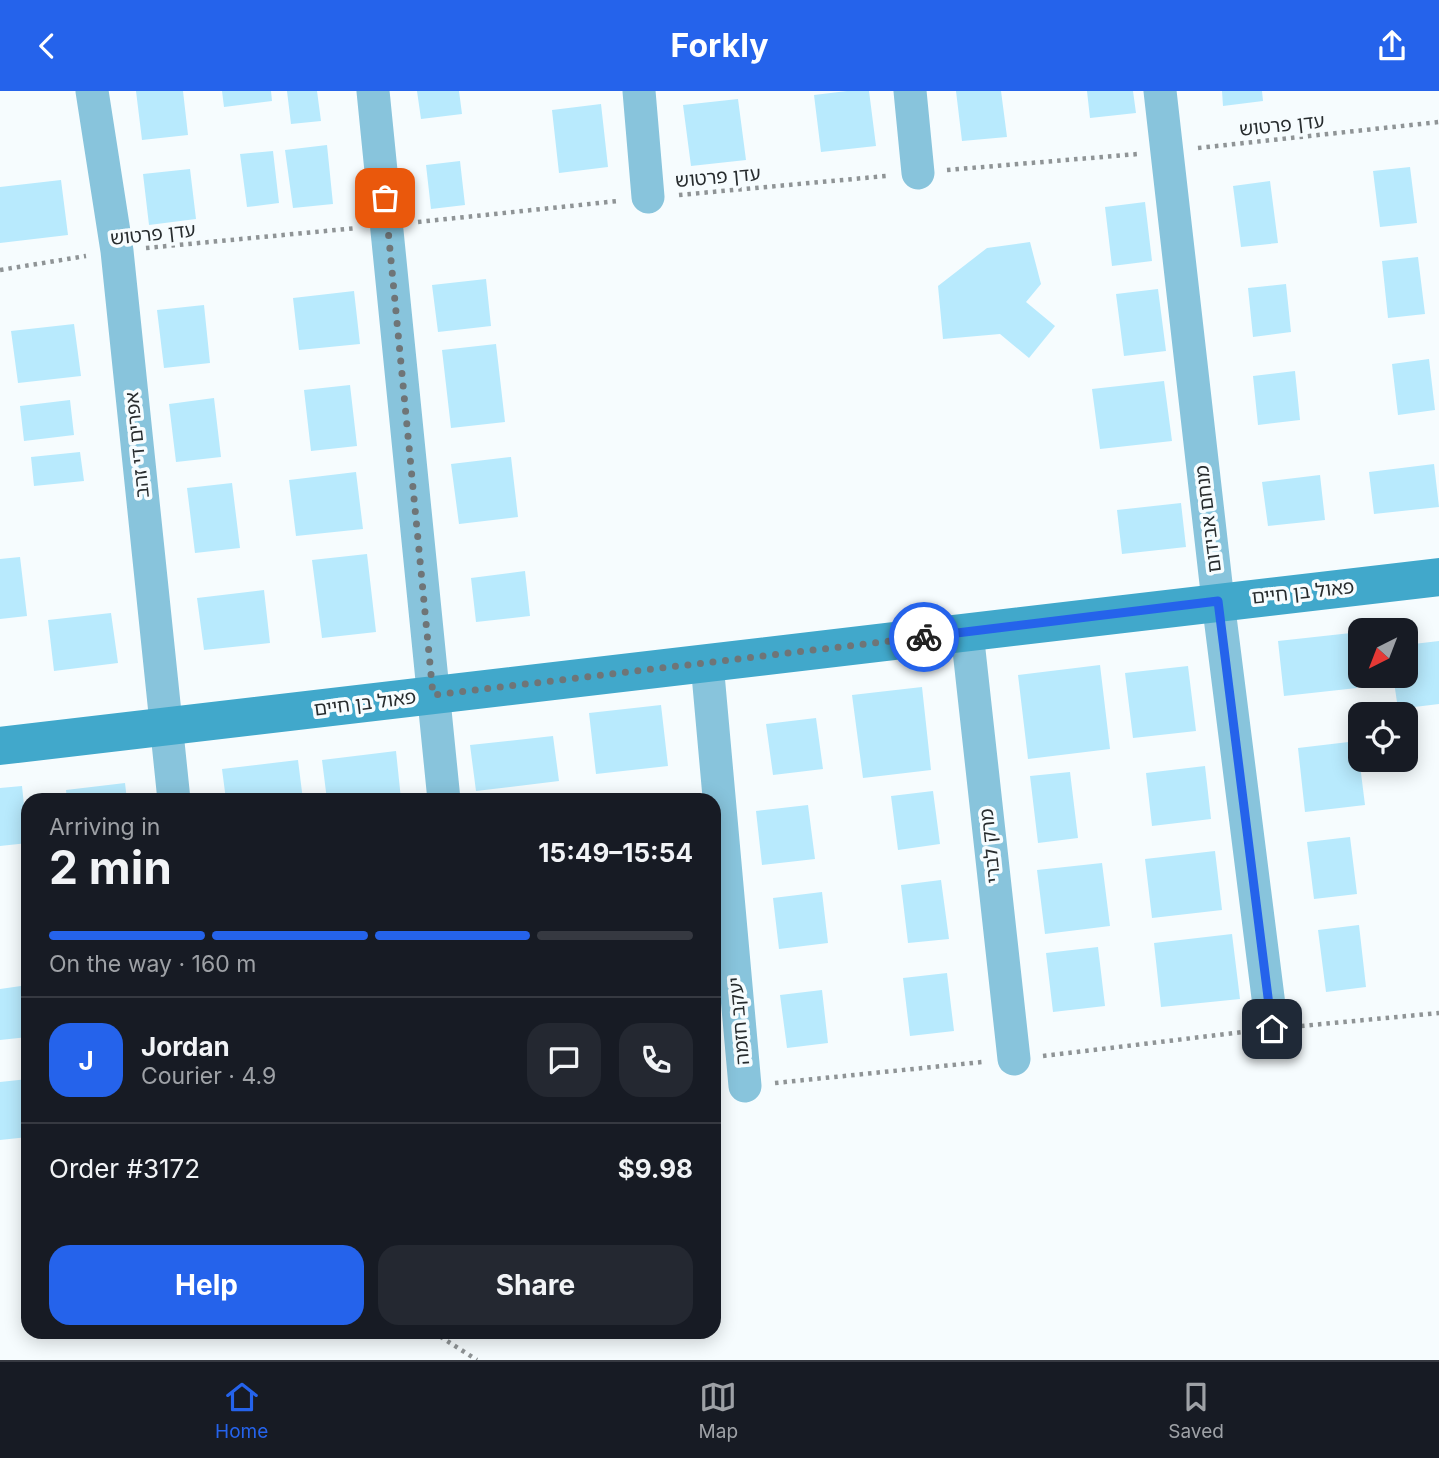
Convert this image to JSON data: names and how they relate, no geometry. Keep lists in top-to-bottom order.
{
  "streets": {
    "street": [
      "אפרים די זהב",
      "מנחם אבידום",
      "פאול בן חיים",
      "מרק לברי",
      "יעקב חזמה"
    ],
    "path": ["עדן פרטוש"]
  },
  "crossings": [
    ["עדן פרטוש", "אפרים די זהב"],
    ["עדן פרטוש", "מנחם אבידום"],
    ["אפרים די זהב", "פאול בן חיים"],
    ["מנחם אבידום", "פאול בן חיים"],
    ["פאול בן חיים", "מרק לברי"],
    ["פאול בן חיים", "יעקב חזמה"]
  ],
  "north": "bottom left",
  "page": {
    "header": "Forkly",
    "heading": ["2 min", "Arriving in", "15:49–15:54"],
    "panel": [
      "Jordan",
      "Courier · 4.9",
      "Order #3172",
      "$9.98"
    ],
    "bar": "On the way · 160 m",
    "round": "J",
    "buttons": ["Help", "Share"],
    "tabs": ["Home", "Map", "Saved"]
  }
}
